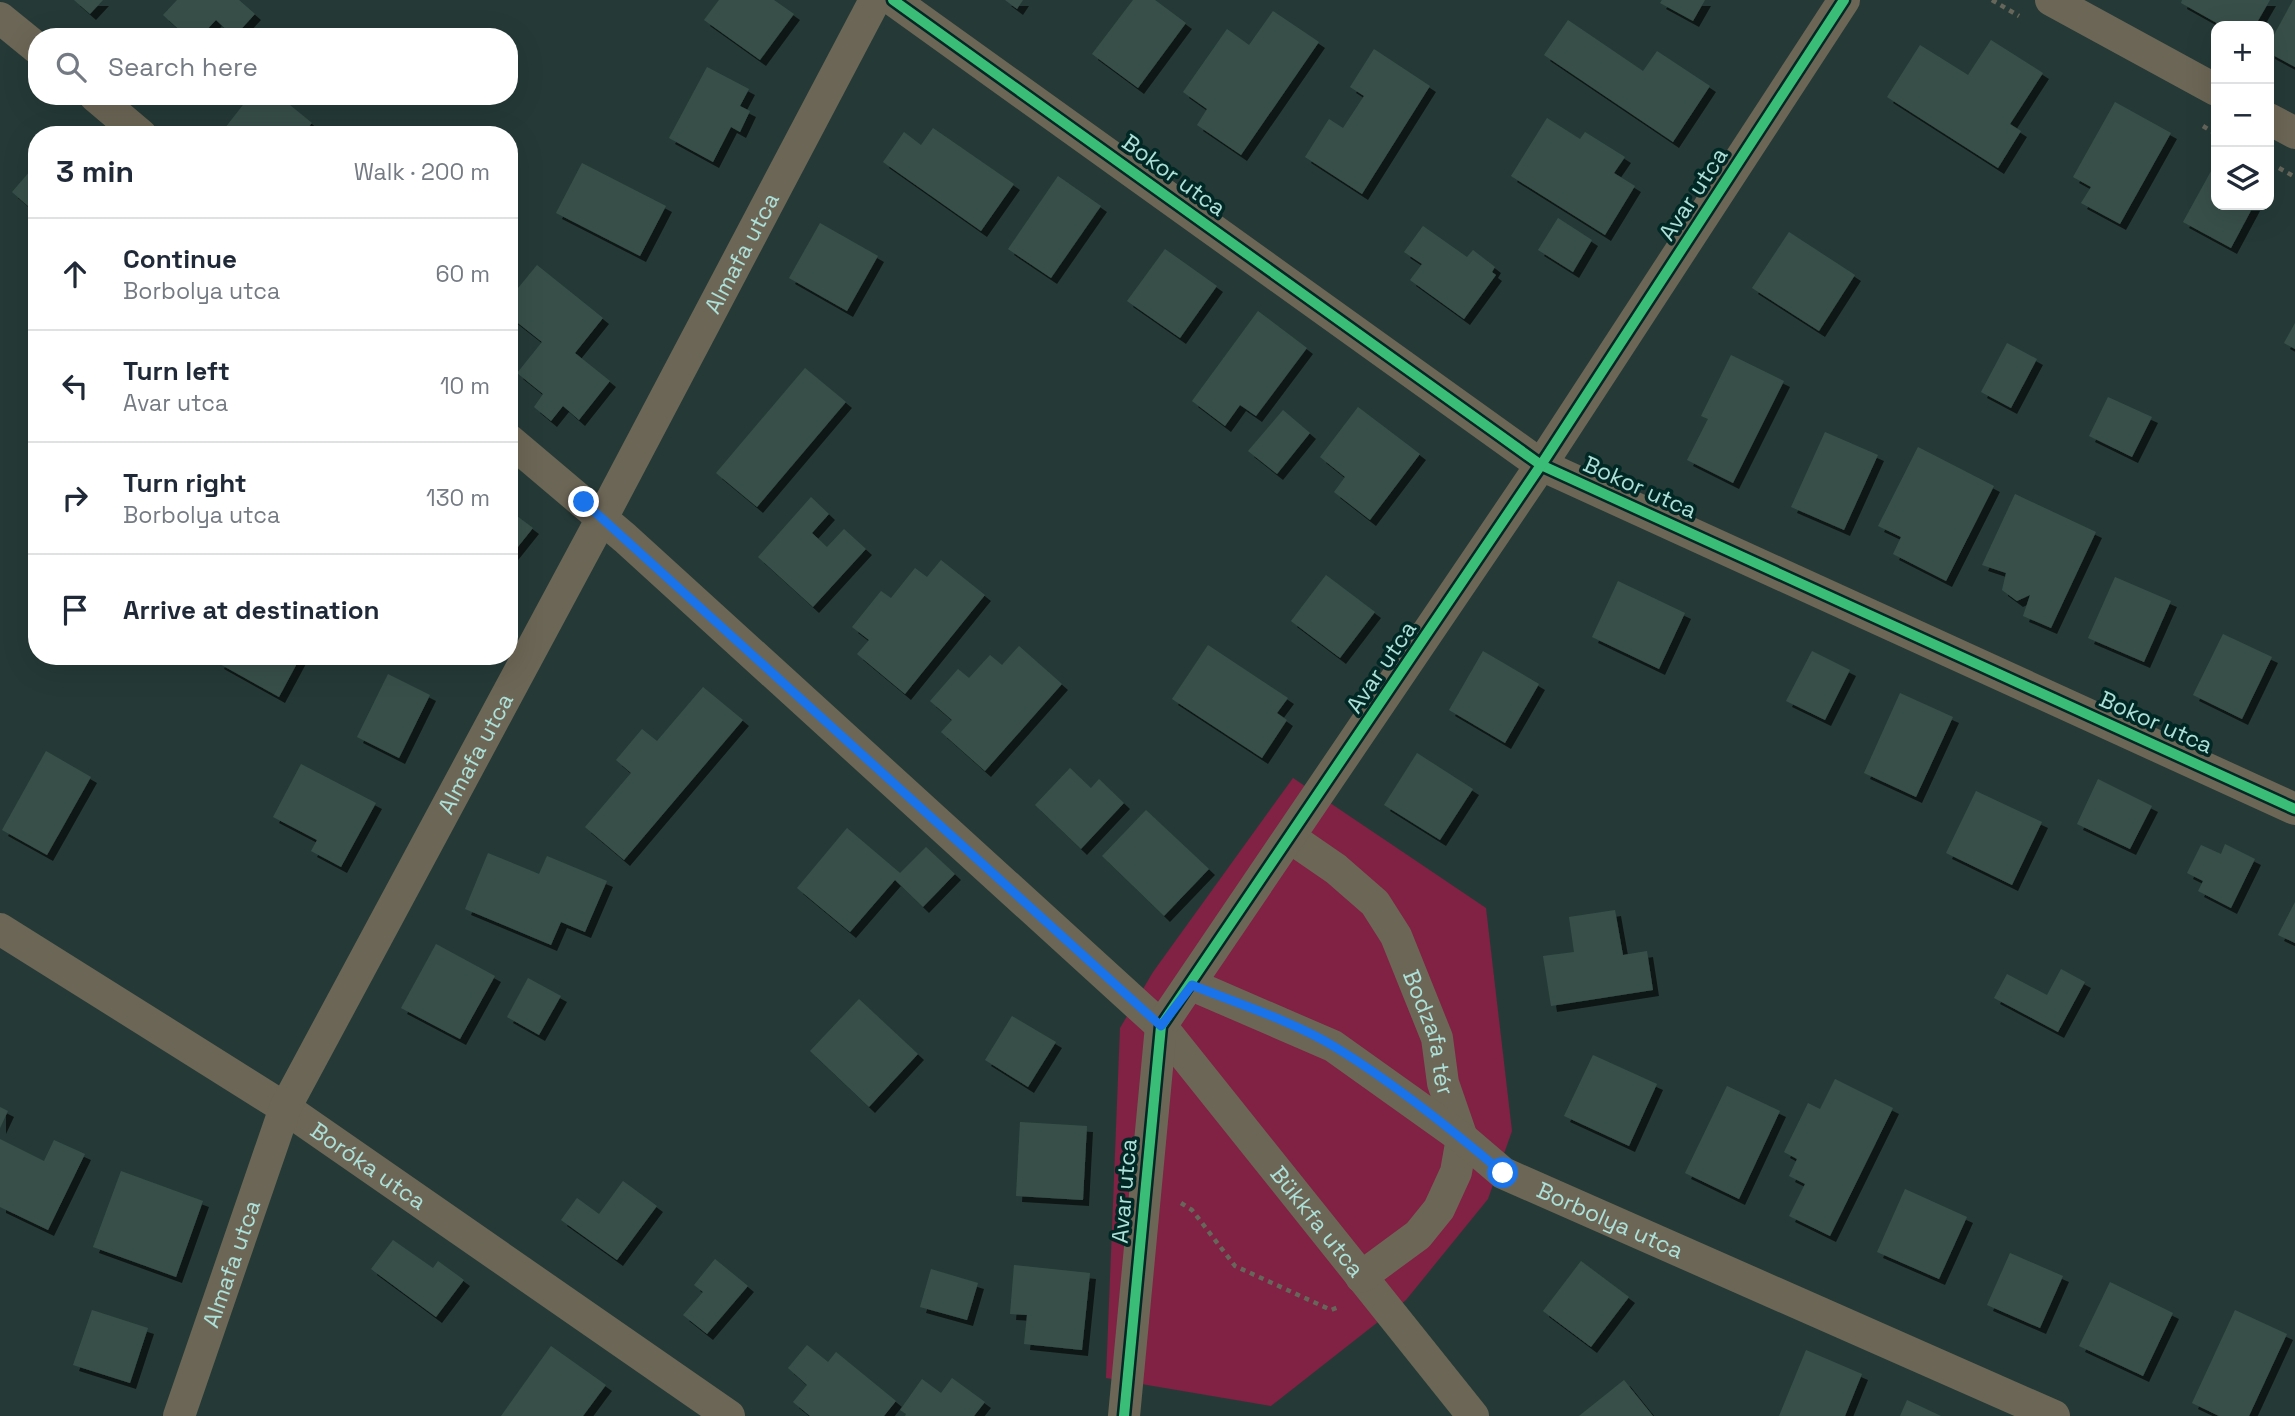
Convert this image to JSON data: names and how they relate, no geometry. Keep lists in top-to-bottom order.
{
  "streets": {
    "street": [
      "Bokor utca",
      "Avar utca",
      "Almafa utca",
      "Bodzafa tér",
      "Boróka utca",
      "Borbolya utca",
      "Bükkfa utca"
    ]
  },
  "crossings": [
    ["Bokor utca", "Avar utca"],
    ["Avar utca", "Bodzafa tér"],
    ["Avar utca", "Borbolya utca"],
    ["Avar utca", "Bükkfa utca"],
    ["Almafa utca", "Boróka utca"],
    ["Bodzafa tér", "Borbolya utca"],
    ["Bodzafa tér", "Bükkfa utca"]
  ],
  "page": {
    "map_buttons": ["+", "−"],
    "search": "Search here",
    "heading": ["3 min", "Walk · 200 m"],
    "list": [
      ["Continue", "Borbolya utca", "60 m"],
      ["Turn left", "Avar utca", "10 m"],
      ["Turn right", "Borbolya utca", "130 m"],
      "Arrive at destination"
    ]
  }
}
